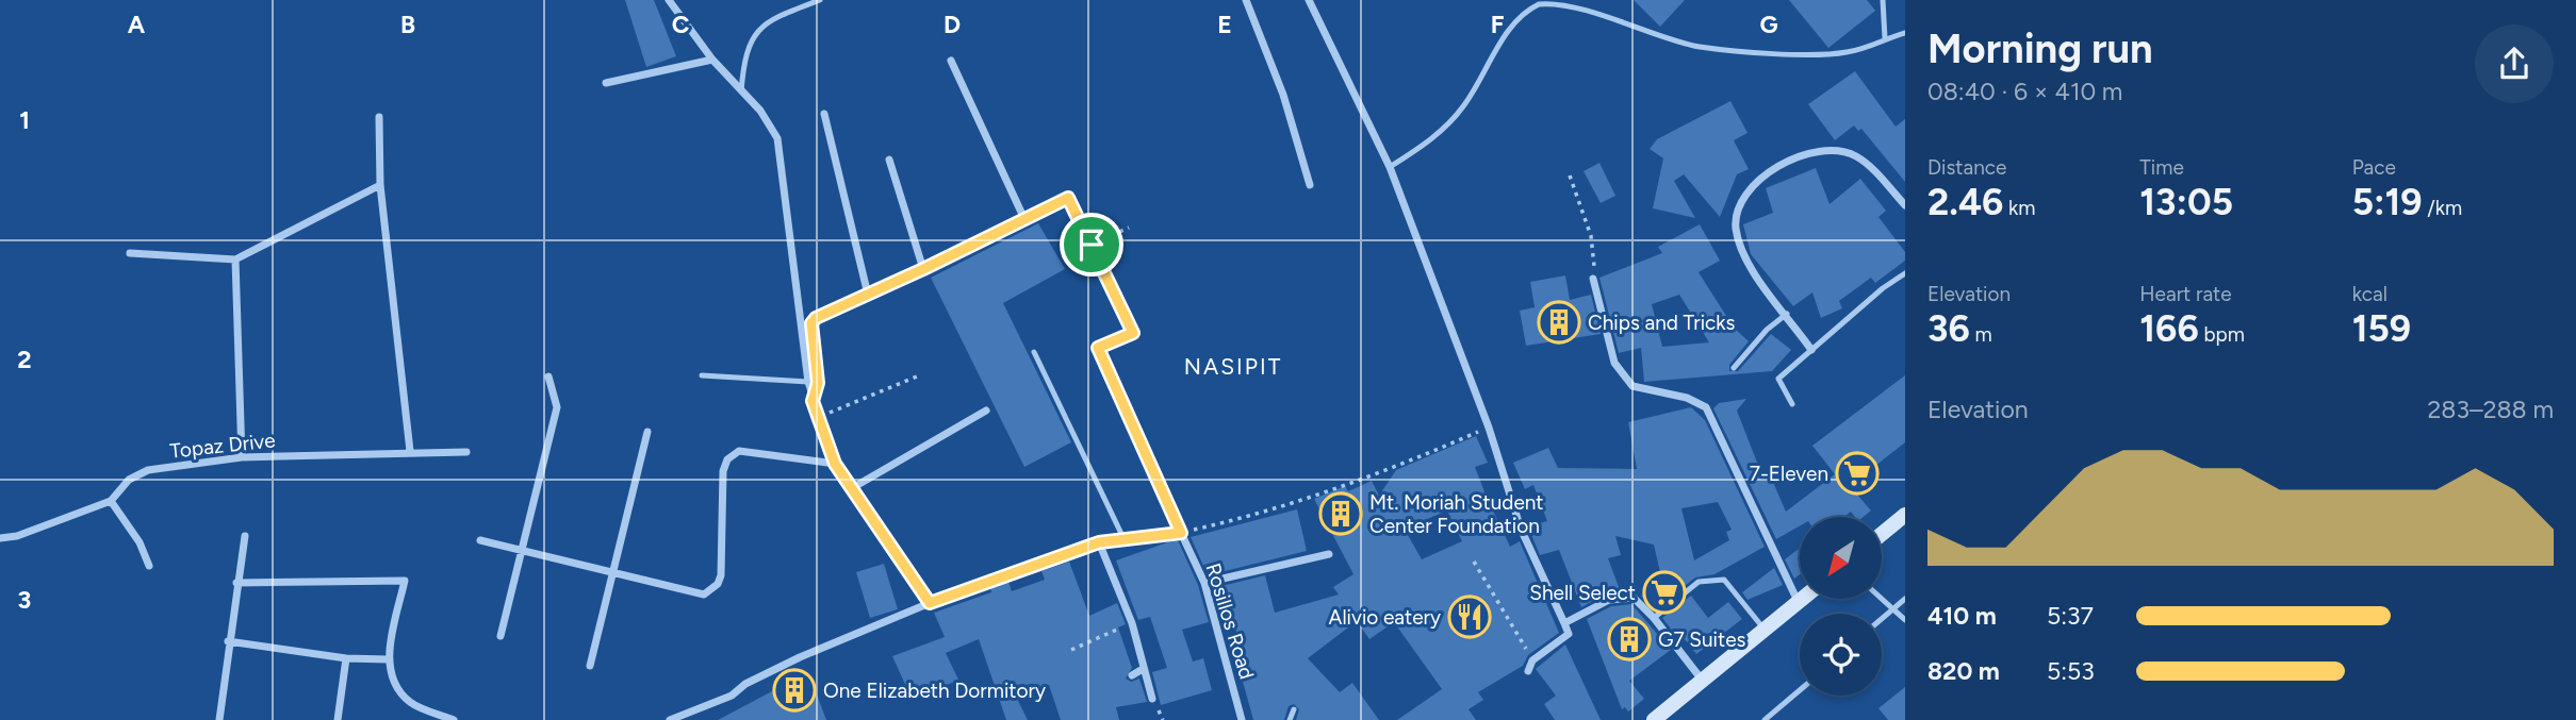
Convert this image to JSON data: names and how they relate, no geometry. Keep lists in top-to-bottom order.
{
  "streets": {
    "street": ["Topaz Drive", "Rosillos Road"]
  },
  "districts": ["NASIPIT"],
  "places": {
    "building": [
      "Chips and Tricks",
      "Mt. Moriah Student Center Foundation",
      "G7 Suites",
      "One Elizabeth Dormitory"
    ],
    "supermarket": ["7-Eleven", "Shell Select"],
    "restaurant": ["Alivio eatery"]
  },
  "north": "bottom left",
  "page": {
    "heading": ["Morning run", "08:40 · 6 × 410 m"],
    "stats": [
      ["Distance", "2.46 km"],
      ["Time", "13:05"],
      ["Pace", "5:19 /km"],
      ["Elevation", "36 m"],
      ["Heart rate", "166 bpm"],
      ["kcal", "159"]
    ],
    "chart": ["Elevation", "283–288 m"],
    "list": [
      {
        "name": "410 m",
        "note": "5:37"
      },
      {
        "name": "820 m",
        "note": "5:53"
      }
    ]
  },
  "grid": {
    "columns": [
      "A",
      "B",
      "C",
      "D",
      "E",
      "F",
      "G"
    ],
    "rows": ["1", "2", "3"]
  }
}
